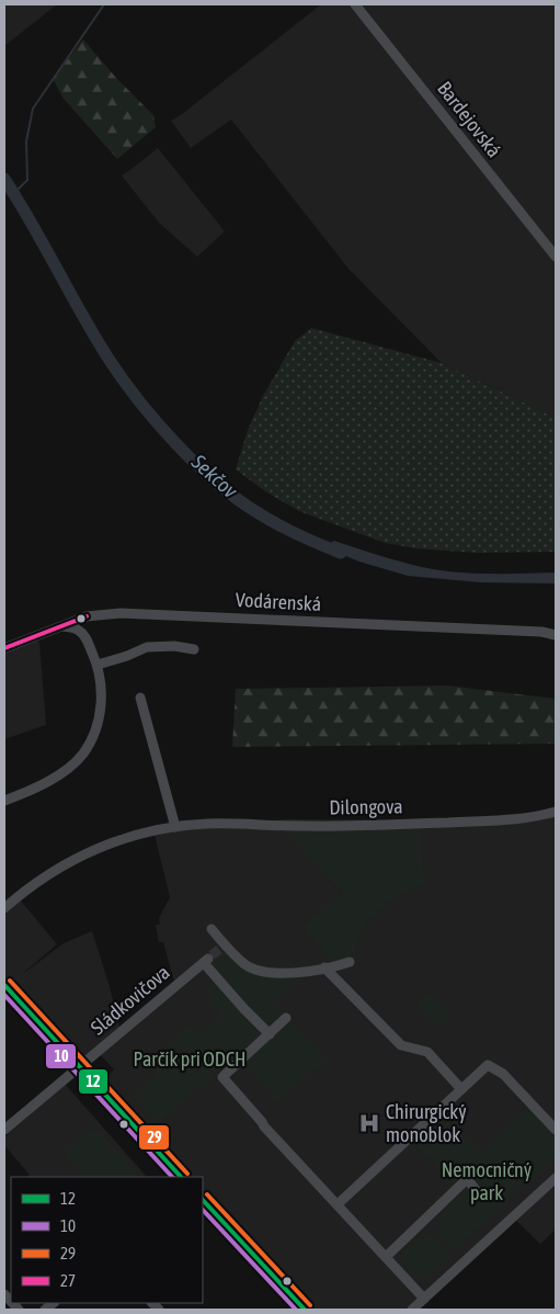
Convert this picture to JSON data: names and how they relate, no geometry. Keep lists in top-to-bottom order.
{
  "streets": {
    "street": [
      "Bardejovská",
      "Vodárenská",
      "Dilongova",
      "Sládkovičova"
    ]
  },
  "water": ["Sekčov"],
  "parks": ["Parčík pri ODCH", "Nemocničný park"],
  "places": {
    "hospital": ["Chirurgický monoblok"]
  },
  "lines": [
    "transit line 27",
    "transit line 29",
    "transit line 12",
    "transit line 10"
  ],
  "legend": [
    "12",
    "10",
    "29",
    "27"
  ]
}
